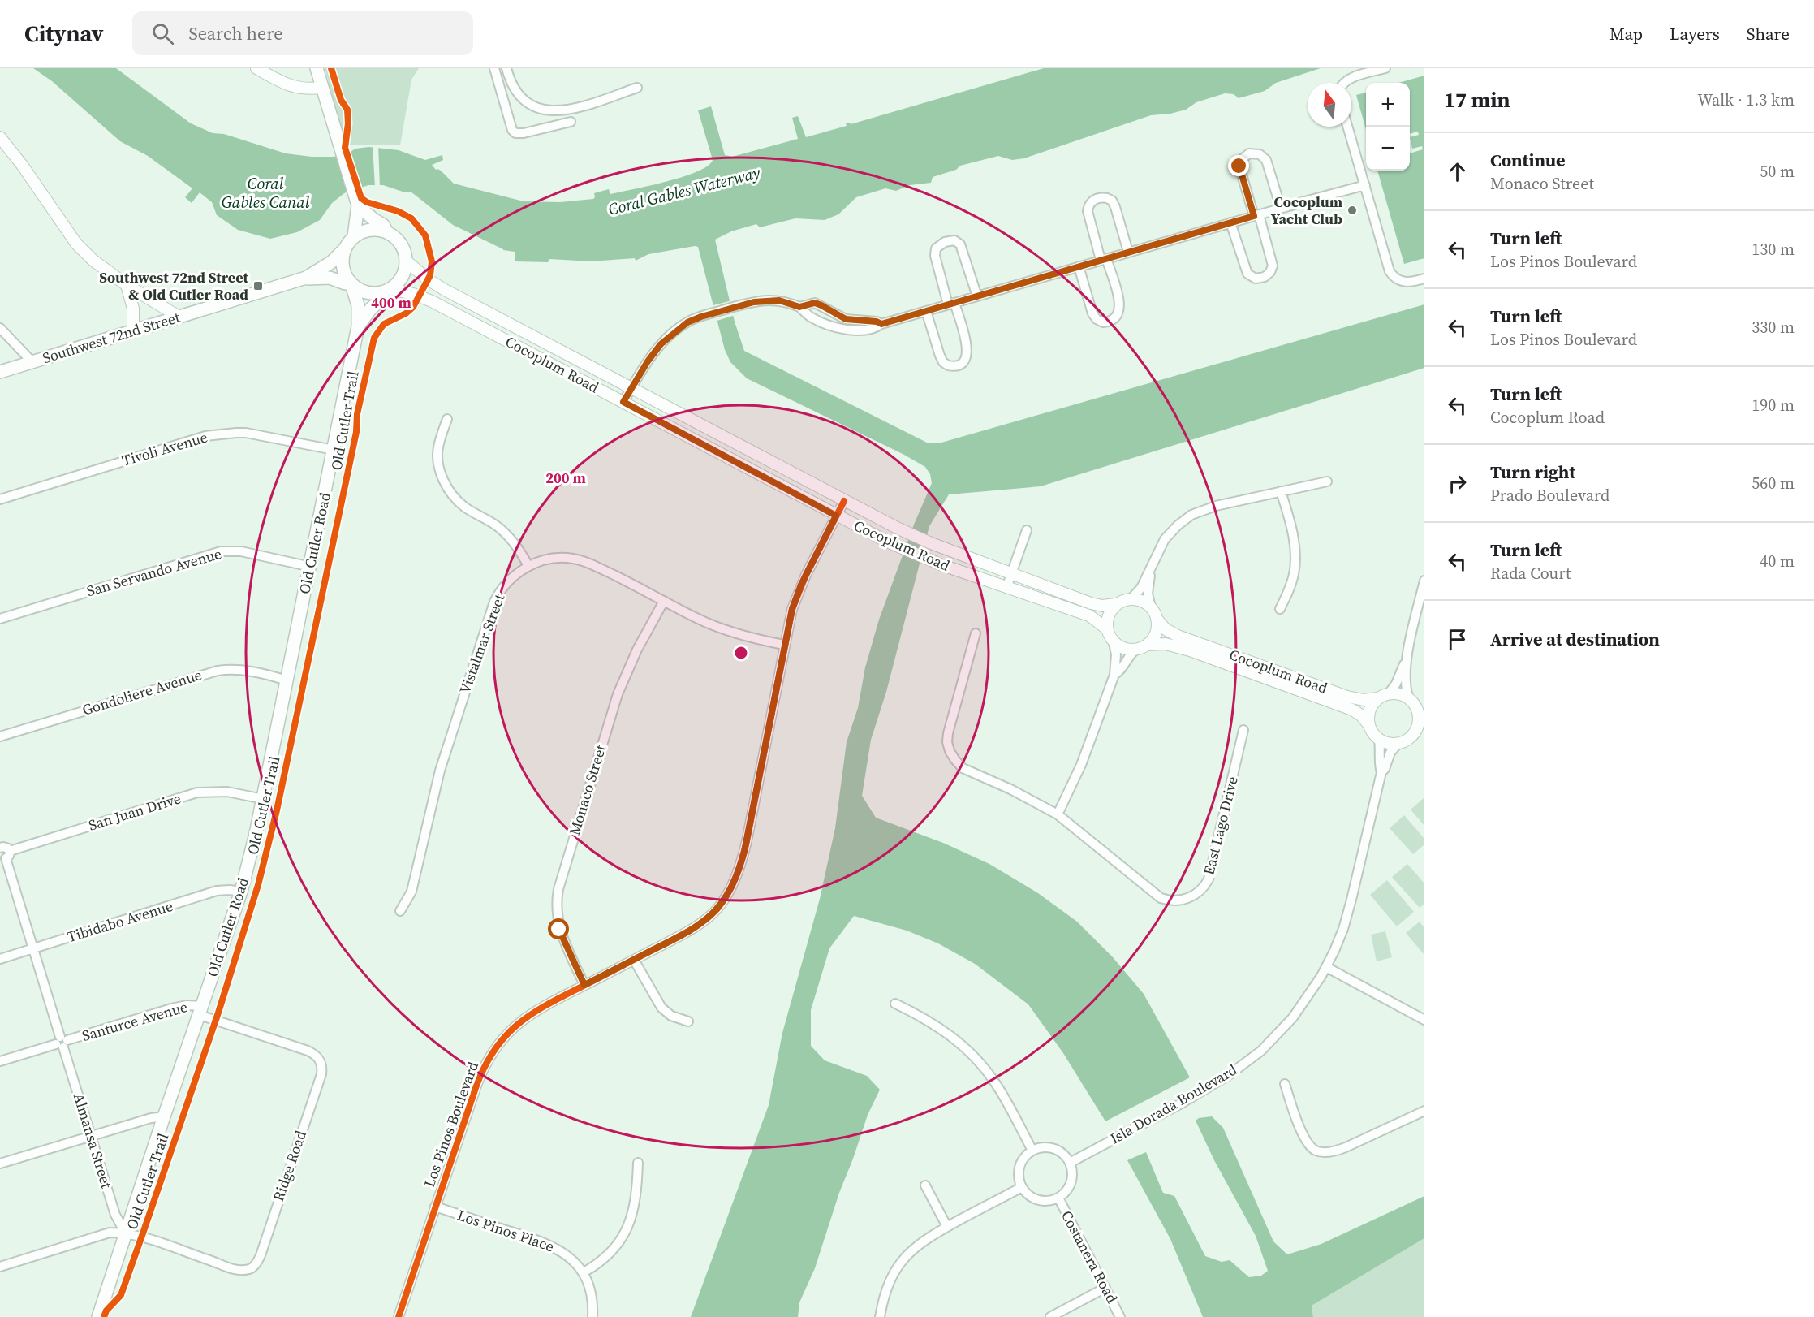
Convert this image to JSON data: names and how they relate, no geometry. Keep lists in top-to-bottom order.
{
  "streets": {
    "main road": ["Southwest 72nd Street", "Old Cutler Road"],
    "street": [
      "Cocoplum Road",
      "Tivoli Avenue",
      "San Servando Avenue",
      "Vistalmar Street",
      "Gondoliere Avenue",
      "Monaco Street",
      "San Juan Drive",
      "East Lago Drive",
      "Tibidabo Avenue",
      "Santurce Avenue",
      "Isla Dorada Boulevard",
      "Los Pinos Boulevard",
      "Almansa Street",
      "Ridge Road",
      "Los Pinos Place",
      "Costanera Road"
    ],
    "cycle path": ["Old Cutler Trail"]
  },
  "crossings": [
    ["Southwest 72nd Street", "Cocoplum Road"],
    ["Southwest 72nd Street", "Old Cutler Road"],
    ["Cocoplum Road", "Old Cutler Road"],
    ["Cocoplum Road", "Isla Dorada Boulevard"],
    ["Cocoplum Road", "Los Pinos Boulevard"],
    ["Tivoli Avenue", "Old Cutler Road"],
    ["Old Cutler Road", "San Servando Avenue"],
    ["Old Cutler Road", "Gondoliere Avenue"],
    ["Old Cutler Road", "San Juan Drive"],
    ["Old Cutler Road", "Tibidabo Avenue"],
    ["Old Cutler Road", "Santurce Avenue"],
    ["Old Cutler Road", "Almansa Street"],
    ["Old Cutler Road", "Ridge Road"],
    ["Vistalmar Street", "Monaco Street"],
    ["Vistalmar Street", "Los Pinos Boulevard"],
    ["Monaco Street", "Los Pinos Boulevard"],
    ["San Juan Drive", "Almansa Street"],
    ["Tibidabo Avenue", "Almansa Street"],
    ["Santurce Avenue", "Almansa Street"],
    ["Santurce Avenue", "Ridge Road"],
    ["Isla Dorada Boulevard", "Costanera Road"],
    ["Los Pinos Boulevard", "Los Pinos Place"],
    ["Almansa Street", "Ridge Road"]
  ],
  "water": ["Coral Gables Canal", "Coral Gables Waterway"],
  "places": {
    "other": ["Cocoplum Yacht Club"],
    "transit": ["Southwest 72nd Street & Old Cutler Road"]
  },
  "north": "top",
  "page": {
    "header": "Citynav",
    "search": "Search here",
    "nav": ["Map", "Layers", "Share"],
    "heading": ["17 min", "Walk · 1.3 km"],
    "map_buttons": ["+", "−"],
    "list": [
      ["Continue", "Monaco Street", "50 m"],
      ["Turn left", "Los Pinos Boulevard", "130 m"],
      ["Turn left", "Los Pinos Boulevard", "330 m"],
      ["Turn left", "Cocoplum Road", "190 m"],
      ["Turn right", "Prado Boulevard", "560 m"],
      ["Turn left", "Rada Court", "40 m"],
      "Arrive at destination"
    ]
  },
  "rings": ["400 m", "200 m"]
}
